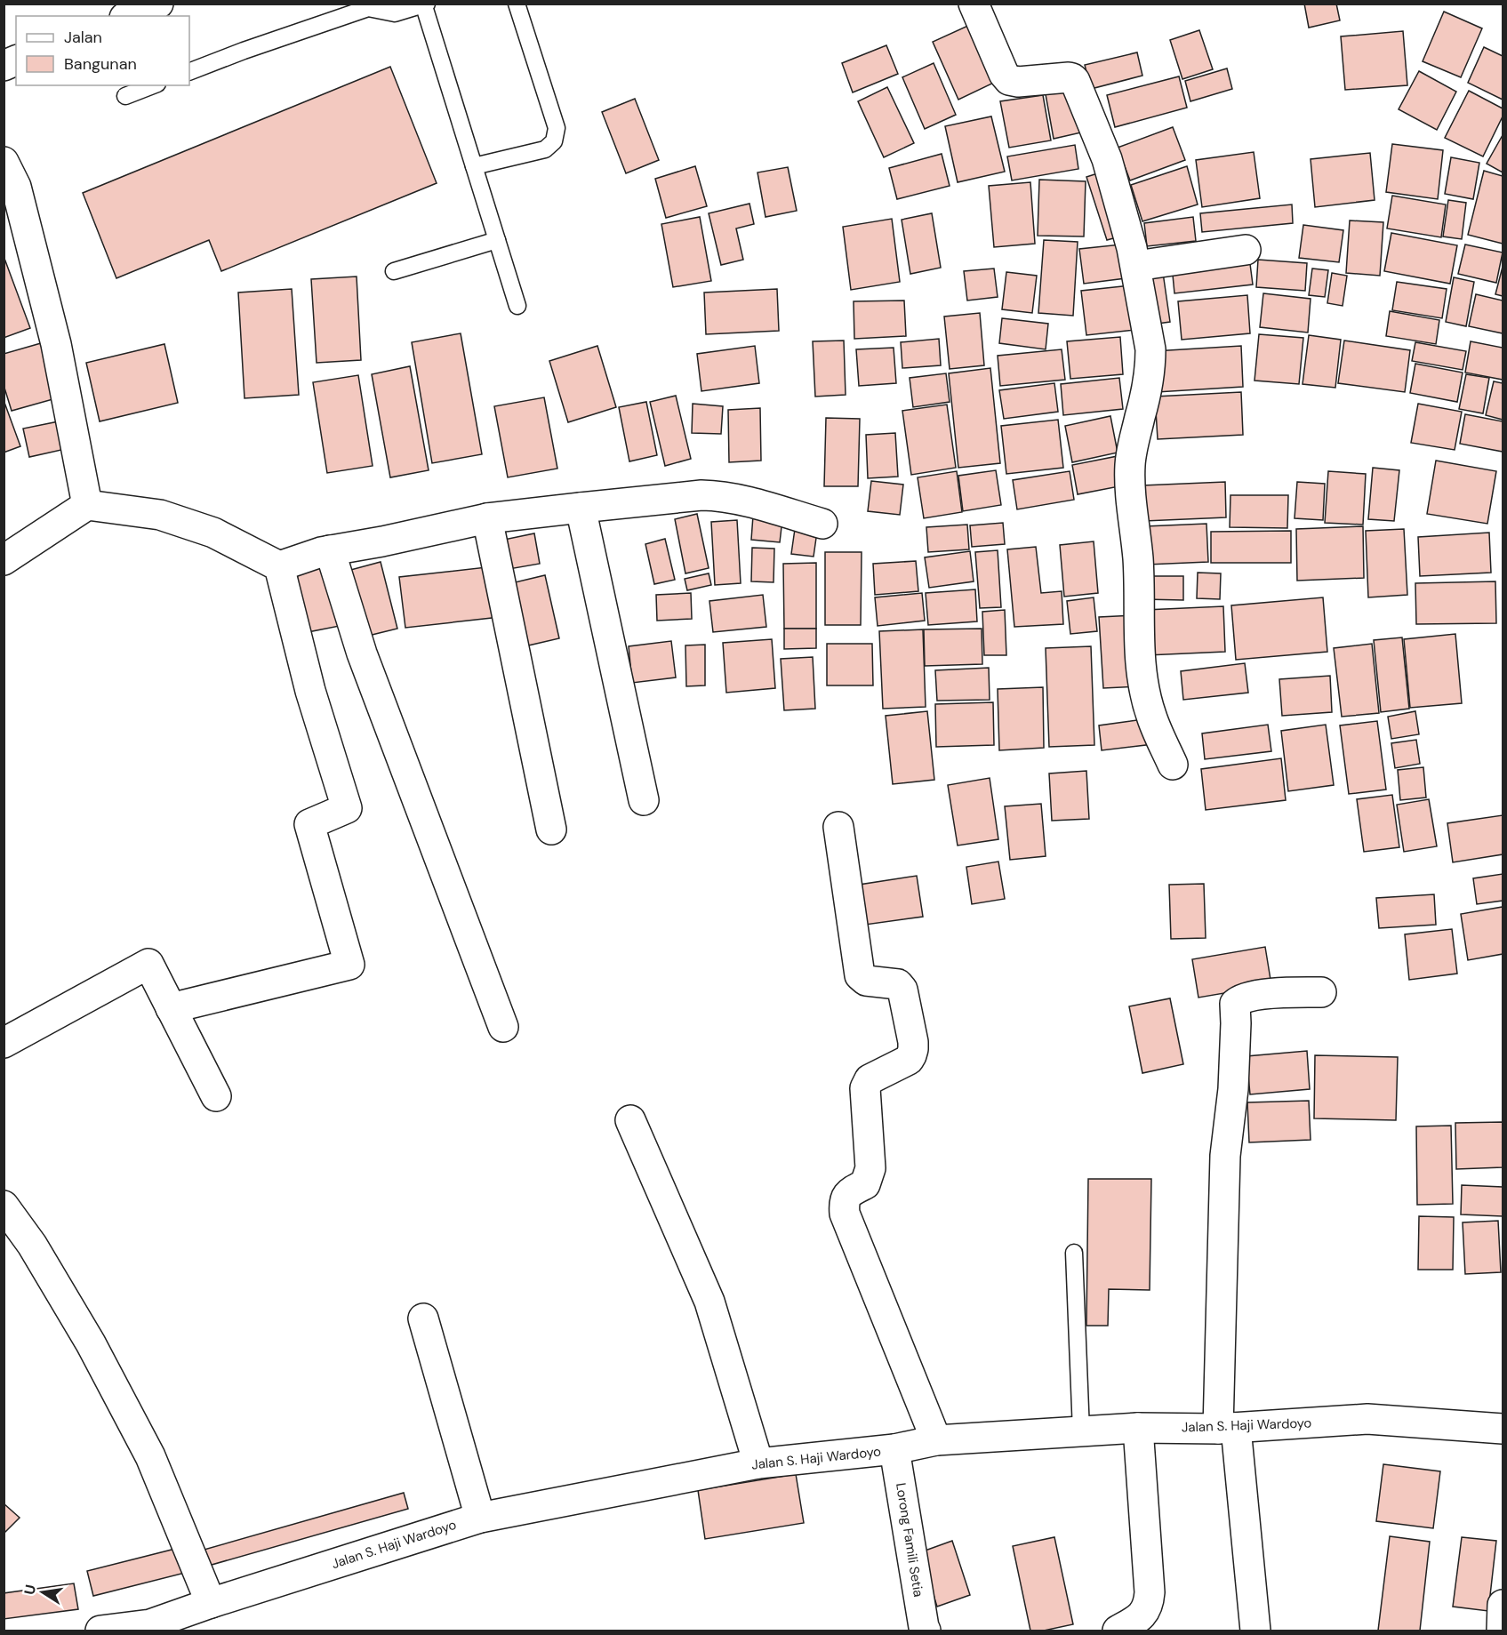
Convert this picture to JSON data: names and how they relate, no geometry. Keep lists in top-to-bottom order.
{
  "streets": {
    "street": ["Jalan S. Haji Wardoyo", "Lorong Famili Setia"]
  },
  "crossings": [
    ["Jalan S. Haji Wardoyo", "Lorong Famili Setia"]
  ],
  "legend": ["Jalan", "Bangunan"],
  "north": "left"
}
